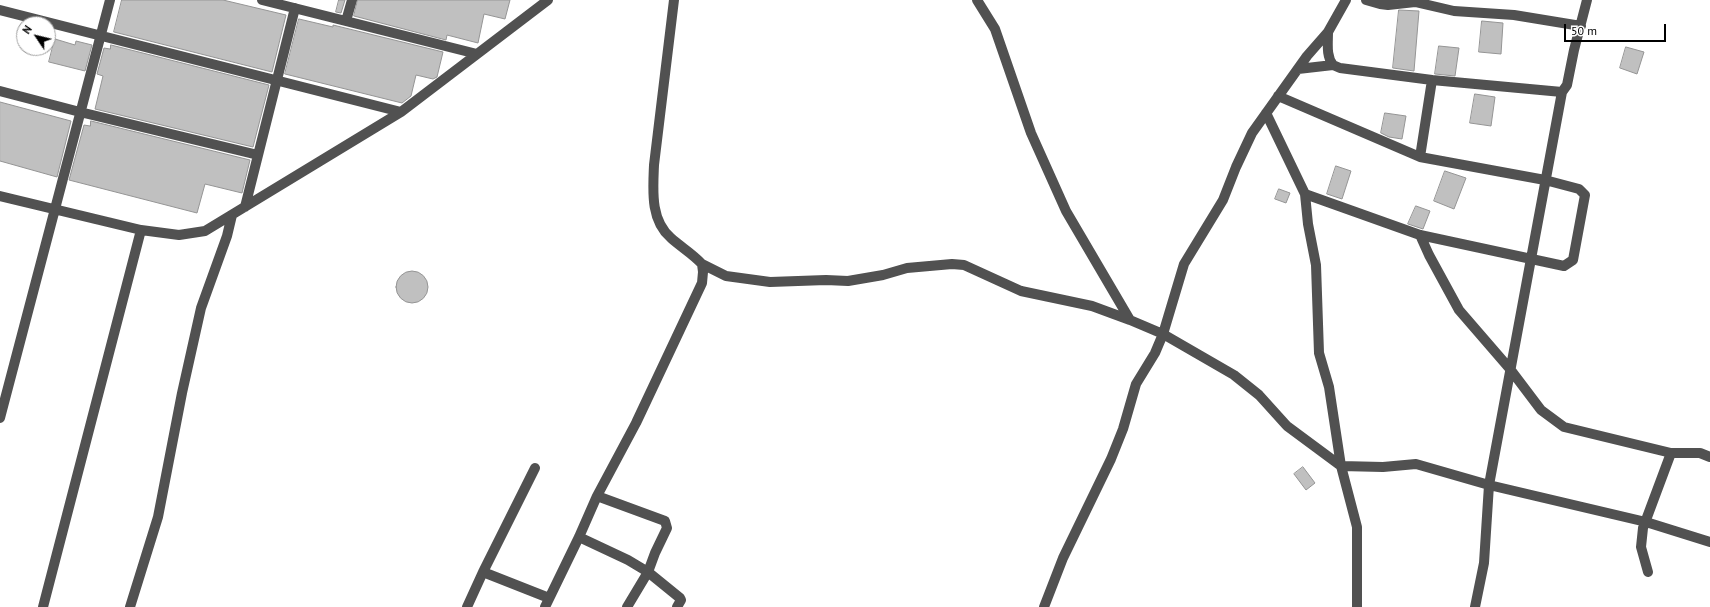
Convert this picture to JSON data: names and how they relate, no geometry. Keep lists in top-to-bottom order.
{
  "scale_bar": "50 m",
  "north": "top left"
}
